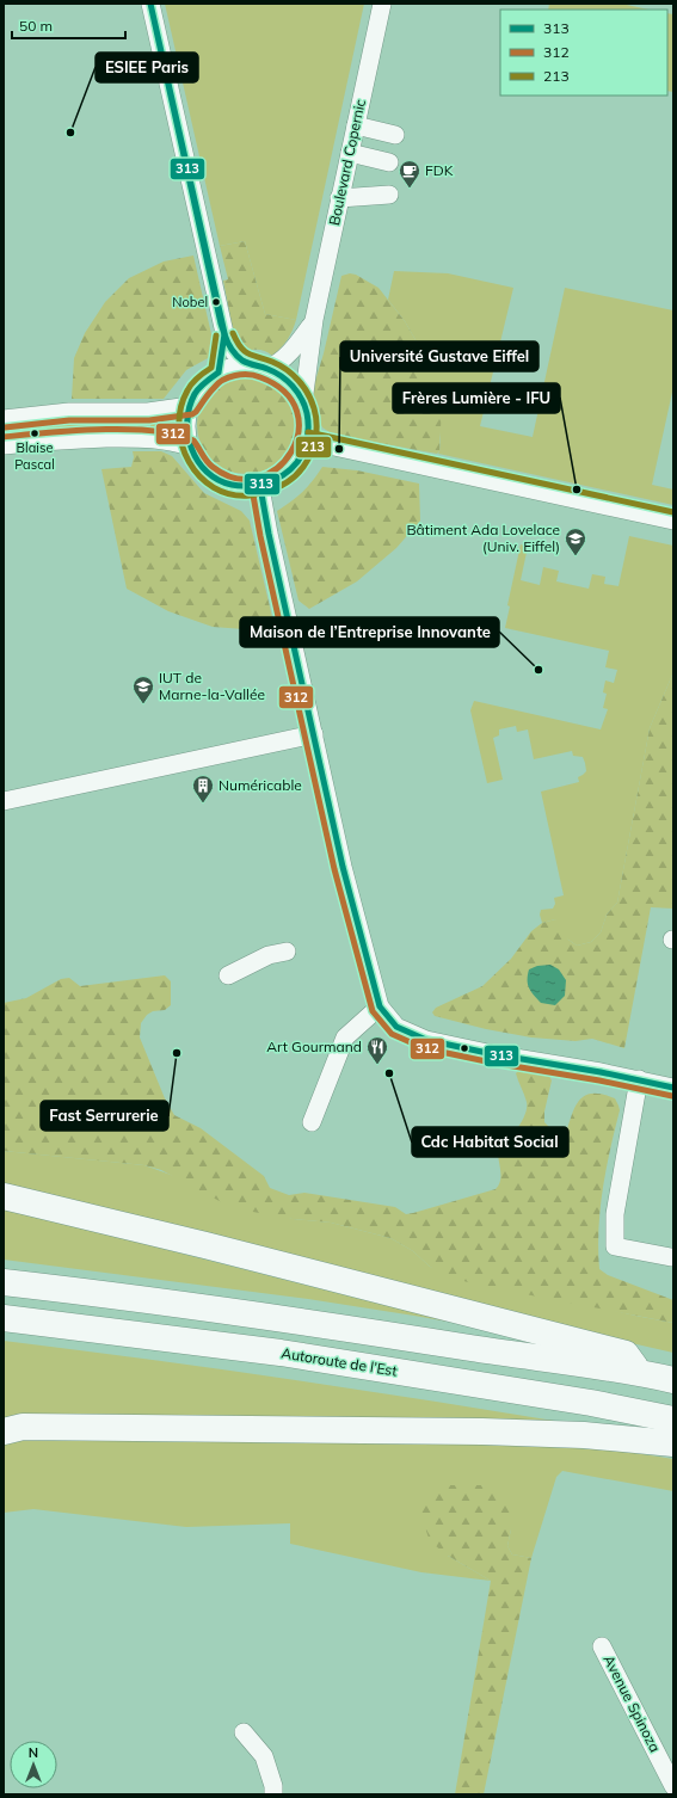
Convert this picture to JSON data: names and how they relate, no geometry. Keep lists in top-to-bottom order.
{
  "streets": {
    "highway": ["Autoroute de l’Est"],
    "street": ["Boulevard Copernic", "Avenue Spinoza"]
  },
  "places": {
    "other": [
      "ESIEE Paris",
      "Nobel",
      "Blaise Pascal",
      "Université Gustave Eiffel",
      "Frères Lumière - IFU",
      "Maison de l’Entreprise Innovante",
      "Fast Serrurerie",
      "Cdc Habitat Social"
    ],
    "cafe": ["FDK"],
    "school or university": ["Bâtiment Ada Lovelace (Univ. Eiffel)", "IUT de Marne-la-Vallée"],
    "building": ["Numéricable"],
    "restaurant": ["Art Gourmand"]
  },
  "lines": ["transit line 313", "transit line 213", "transit line 312"],
  "legend": ["313", "312", "213"],
  "scale_bar": "50 m",
  "north": "top"
}
